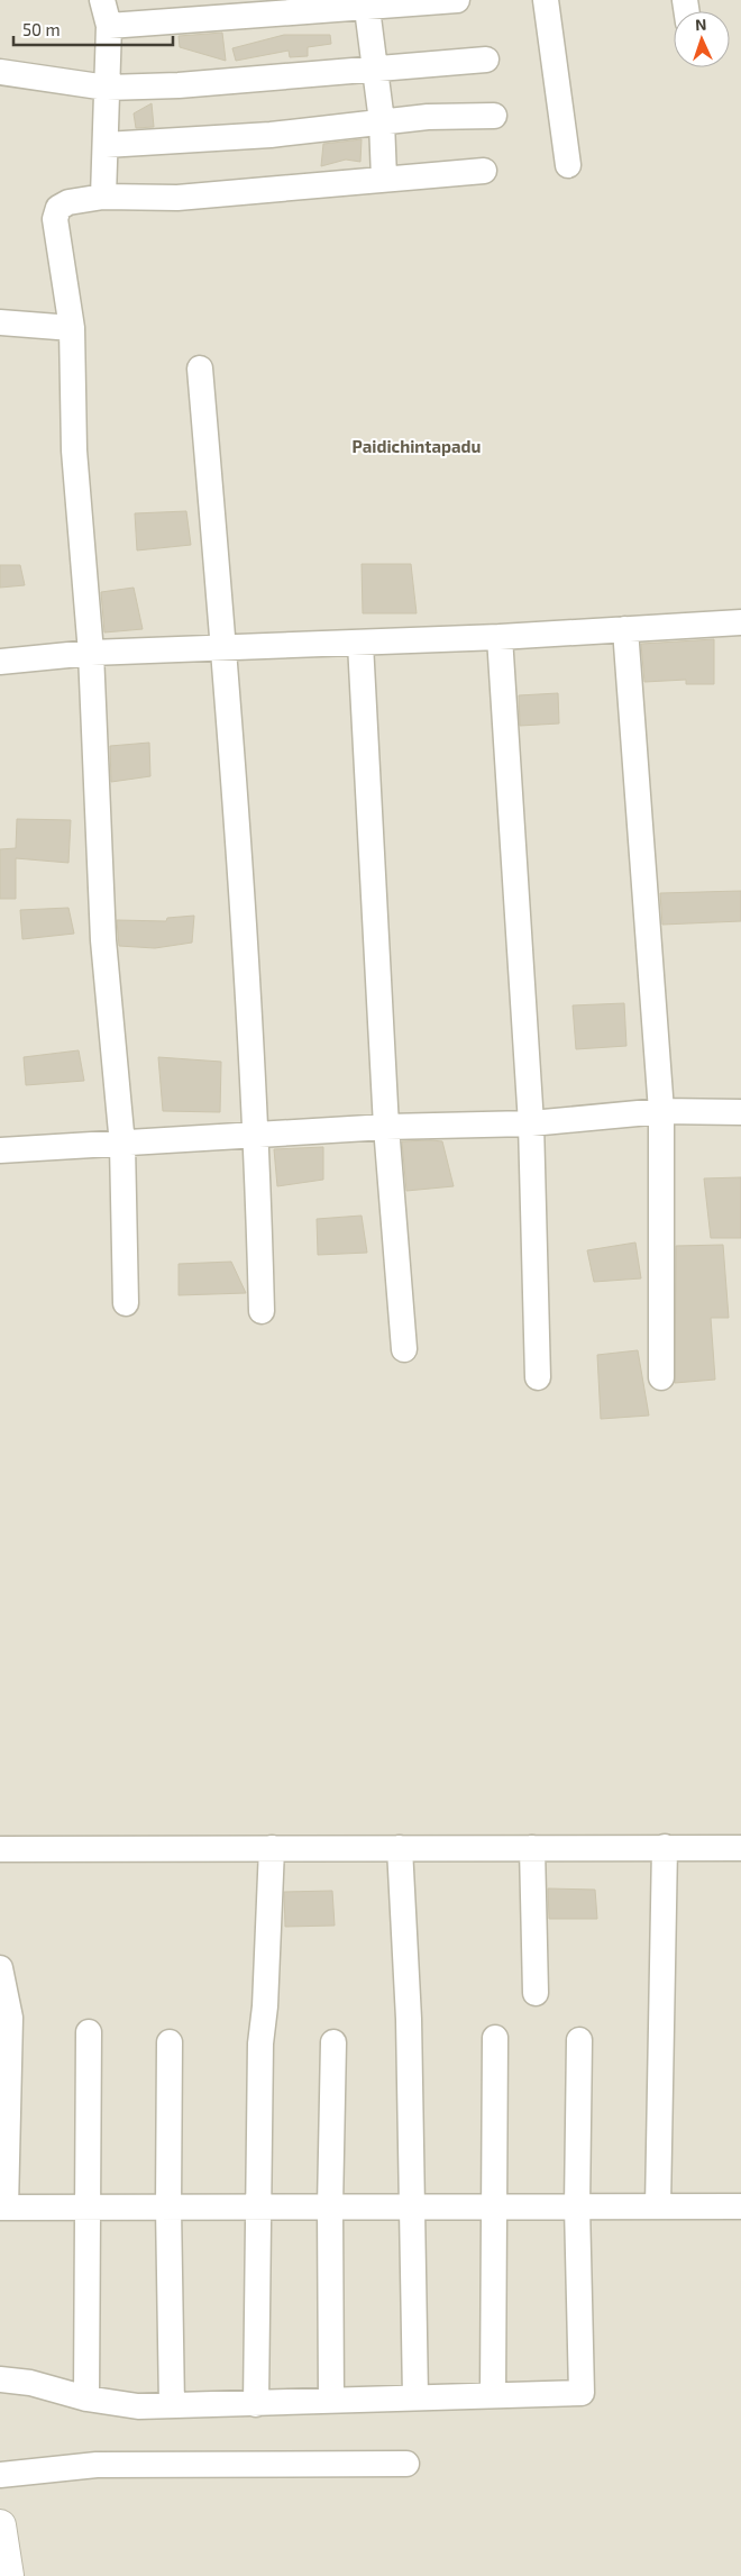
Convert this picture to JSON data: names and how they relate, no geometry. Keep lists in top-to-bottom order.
{
  "districts": ["Paidichintapadu"],
  "scale_bar": "50 m",
  "north": "top"
}
